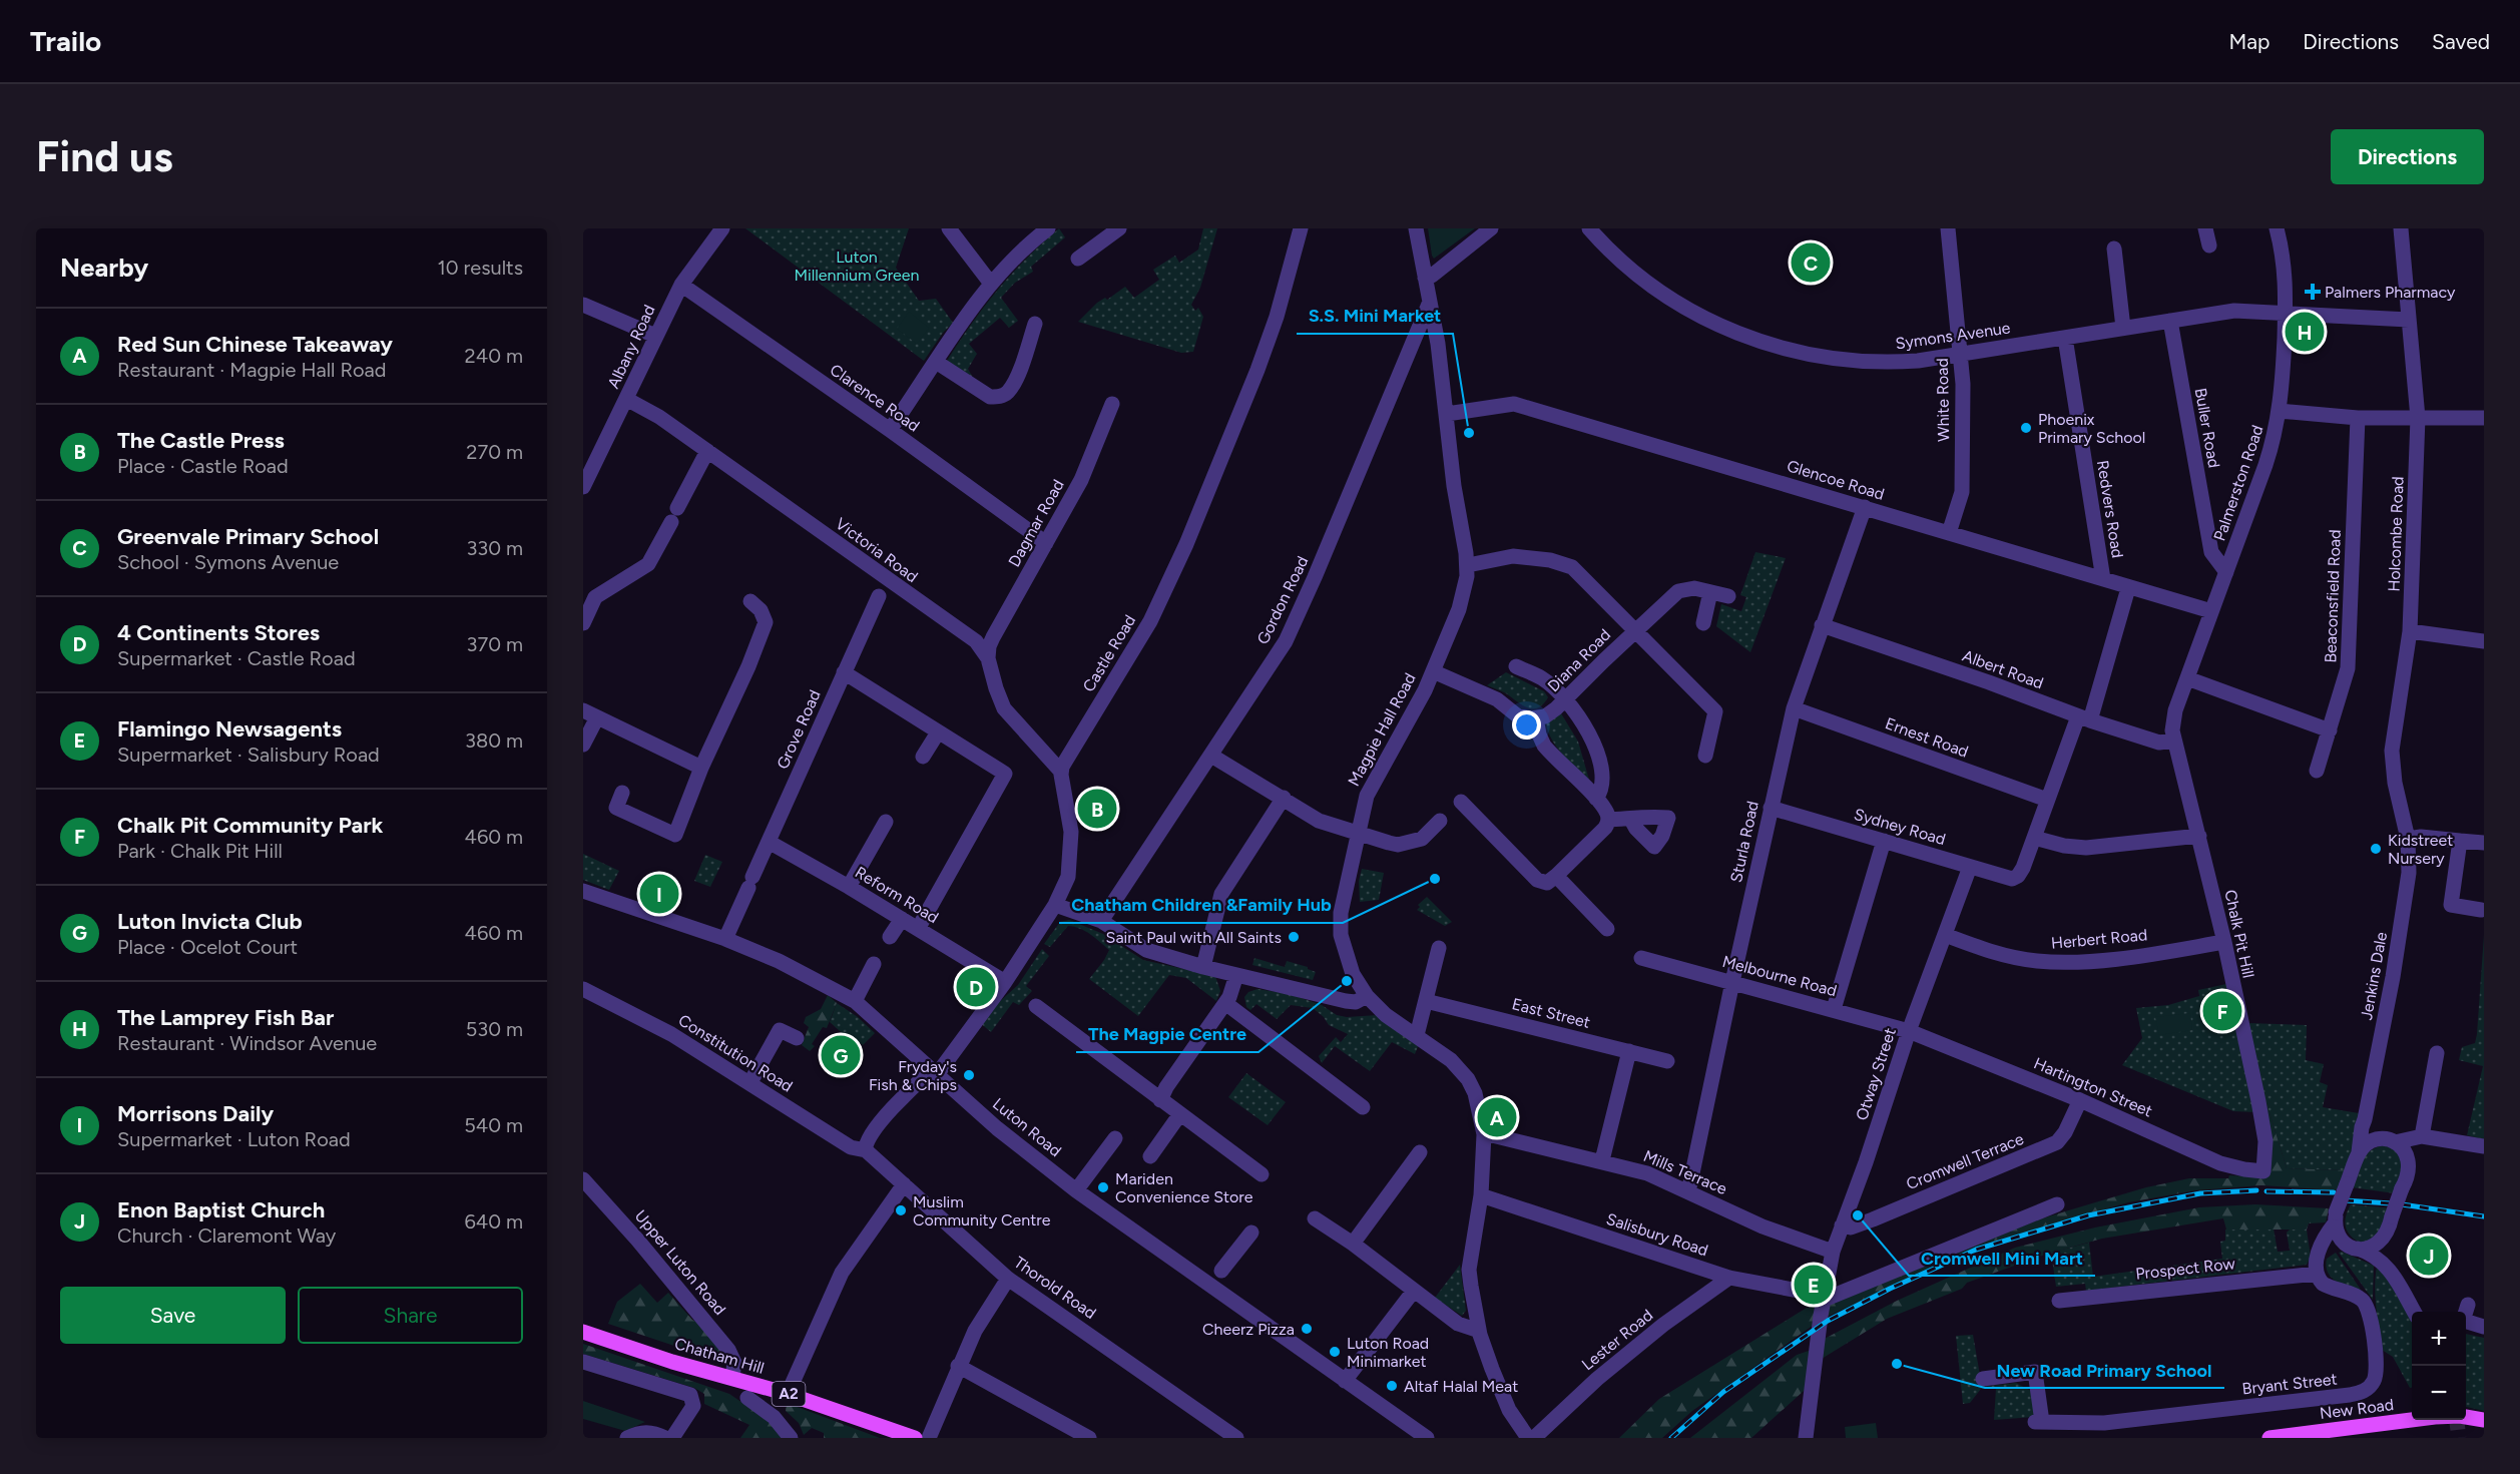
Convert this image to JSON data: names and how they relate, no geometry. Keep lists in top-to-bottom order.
{
  "streets": {
    "main road": ["Chatham Hill", "A2", "New Road"],
    "street": [
      "Symons Avenue",
      "Albany Road",
      "Clarence Road",
      "White Road",
      "Buller Road",
      "Glencoe Road",
      "Palmerston Road",
      "Redvers Road",
      "Dagmar Road",
      "Holcombe Road",
      "Victoria Road",
      "Beaconsfield Road",
      "Gordon Road",
      "Castle Road",
      "Diana Road",
      "Albert Road",
      "Grove Road",
      "Magpie Hall Road",
      "Ernest Road",
      "Sydney Road",
      "Sturla Road",
      "Reform Road",
      "Chalk Pit Hill",
      "Herbert Road",
      "Melbourne Road",
      "Jenkins Dale",
      "East Street",
      "Constitution Road",
      "Otway Street",
      "Hartington Street",
      "Luton Road",
      "Cromwell Terrace",
      "Mills Terrace",
      "Salisbury Road",
      "Upper Luton Road",
      "Prospect Row",
      "Thorold Road",
      "Lester Road",
      "Bryant Street"
    ]
  },
  "crossings": [
    ["Symons Avenue", "White Road"],
    ["Symons Avenue", "Buller Road"],
    ["Symons Avenue", "Palmerston Road"],
    ["Symons Avenue", "Redvers Road"],
    ["Symons Avenue", "Holcombe Road"],
    ["Albany Road", "Clarence Road"],
    ["Albany Road", "Victoria Road"],
    ["Clarence Road", "Dagmar Road"],
    ["White Road", "Glencoe Road"],
    ["Buller Road", "Palmerston Road"],
    ["Glencoe Road", "Palmerston Road"],
    ["Glencoe Road", "Redvers Road"],
    ["Glencoe Road", "Magpie Hall Road"],
    ["Glencoe Road", "Sturla Road"],
    ["Palmerston Road", "Albert Road"],
    ["Palmerston Road", "Chalk Pit Hill"],
    ["Dagmar Road", "Victoria Road"],
    ["Holcombe Road", "Jenkins Dale"],
    ["Victoria Road", "Castle Road"],
    ["Gordon Road", "Magpie Hall Road"],
    ["Albert Road", "Sturla Road"],
    ["Albert Road", "Chalk Pit Hill"],
    ["Grove Road", "Reform Road"],
    ["Grove Road", "Luton Road"],
    ["Magpie Hall Road", "Mills Terrace"],
    ["Magpie Hall Road", "Salisbury Road"],
    ["Ernest Road", "Sturla Road"],
    ["Sydney Road", "Sturla Road"],
    ["Sydney Road", "Otway Street"],
    ["Sturla Road", "Melbourne Road"],
    ["Sturla Road", "Mills Terrace"],
    ["Chalk Pit Hill", "Herbert Road"],
    ["Chalk Pit Hill", "Hartington Street"],
    ["Herbert Road", "Otway Street"],
    ["Melbourne Road", "Otway Street"],
    ["Melbourne Road", "Hartington Street"],
    ["Constitution Road", "Thorold Road"],
    ["Otway Street", "Hartington Street"],
    ["Otway Street", "Cromwell Terrace"],
    ["Otway Street", "Mills Terrace"],
    ["Otway Street", "Salisbury Road"],
    ["Hartington Street", "Cromwell Terrace"],
    ["Salisbury Road", "Lester Road"],
    ["Upper Luton Road", "Chatham Hill"],
    ["Prospect Row", "Bryant Street"]
  ],
  "parks": ["Luton Millennium Green"],
  "places": {
    "health": ["Palmers Pharmacy"],
    "other": [
      "Phoenix Primary School",
      "S.S. Mini Market",
      "Kidstreet Nursery",
      "Chatham Children &Family Hub",
      "Saint Paul with All Saints",
      "The Magpie Centre",
      "Fryday's Fish & Chips",
      "Mariden Convenience Store",
      "Muslim Community Centre",
      "Cromwell Mini Mart",
      "Cheerz Pizza",
      "Luton Road Minimarket",
      "New Road Primary School",
      "Altaf Halal Meat"
    ]
  },
  "page": {
    "header": "Trailo",
    "nav": ["Map", "Directions", "Saved"],
    "buttons": [
      "Directions",
      ["Save", "Share"]
    ],
    "title": "Find us",
    "heading": ["Nearby", "10 results"],
    "pins": [
      "C",
      "H",
      "B",
      "I",
      "D",
      "F",
      "G",
      "A",
      "J",
      "E"
    ],
    "list": [
      {
        "mark": "A",
        "name": "Red Sun Chinese Takeaway",
        "note": "Restaurant · Magpie Hall Road",
        "value": "240 m"
      },
      {
        "mark": "B",
        "name": "The Castle Press",
        "note": "Place · Castle Road",
        "value": "270 m"
      },
      {
        "mark": "C",
        "name": "Greenvale Primary School",
        "note": "School · Symons Avenue",
        "value": "330 m"
      },
      {
        "mark": "D",
        "name": "4 Continents Stores",
        "note": "Supermarket · Castle Road",
        "value": "370 m"
      },
      {
        "mark": "E",
        "name": "Flamingo Newsagents",
        "note": "Supermarket · Salisbury Road",
        "value": "380 m"
      },
      {
        "mark": "F",
        "name": "Chalk Pit Community Park",
        "note": "Park · Chalk Pit Hill",
        "value": "460 m"
      },
      {
        "mark": "G",
        "name": "Luton Invicta Club",
        "note": "Place · Ocelot Court",
        "value": "460 m"
      },
      {
        "mark": "H",
        "name": "The Lamprey Fish Bar",
        "note": "Restaurant · Windsor Avenue",
        "value": "530 m"
      },
      {
        "mark": "I",
        "name": "Morrisons Daily",
        "note": "Supermarket · Luton Road",
        "value": "540 m"
      },
      {
        "mark": "J",
        "name": "Enon Baptist Church",
        "note": "Church · Claremont Way",
        "value": "640 m"
      }
    ],
    "map_buttons": ["+", "−"]
  }
}
